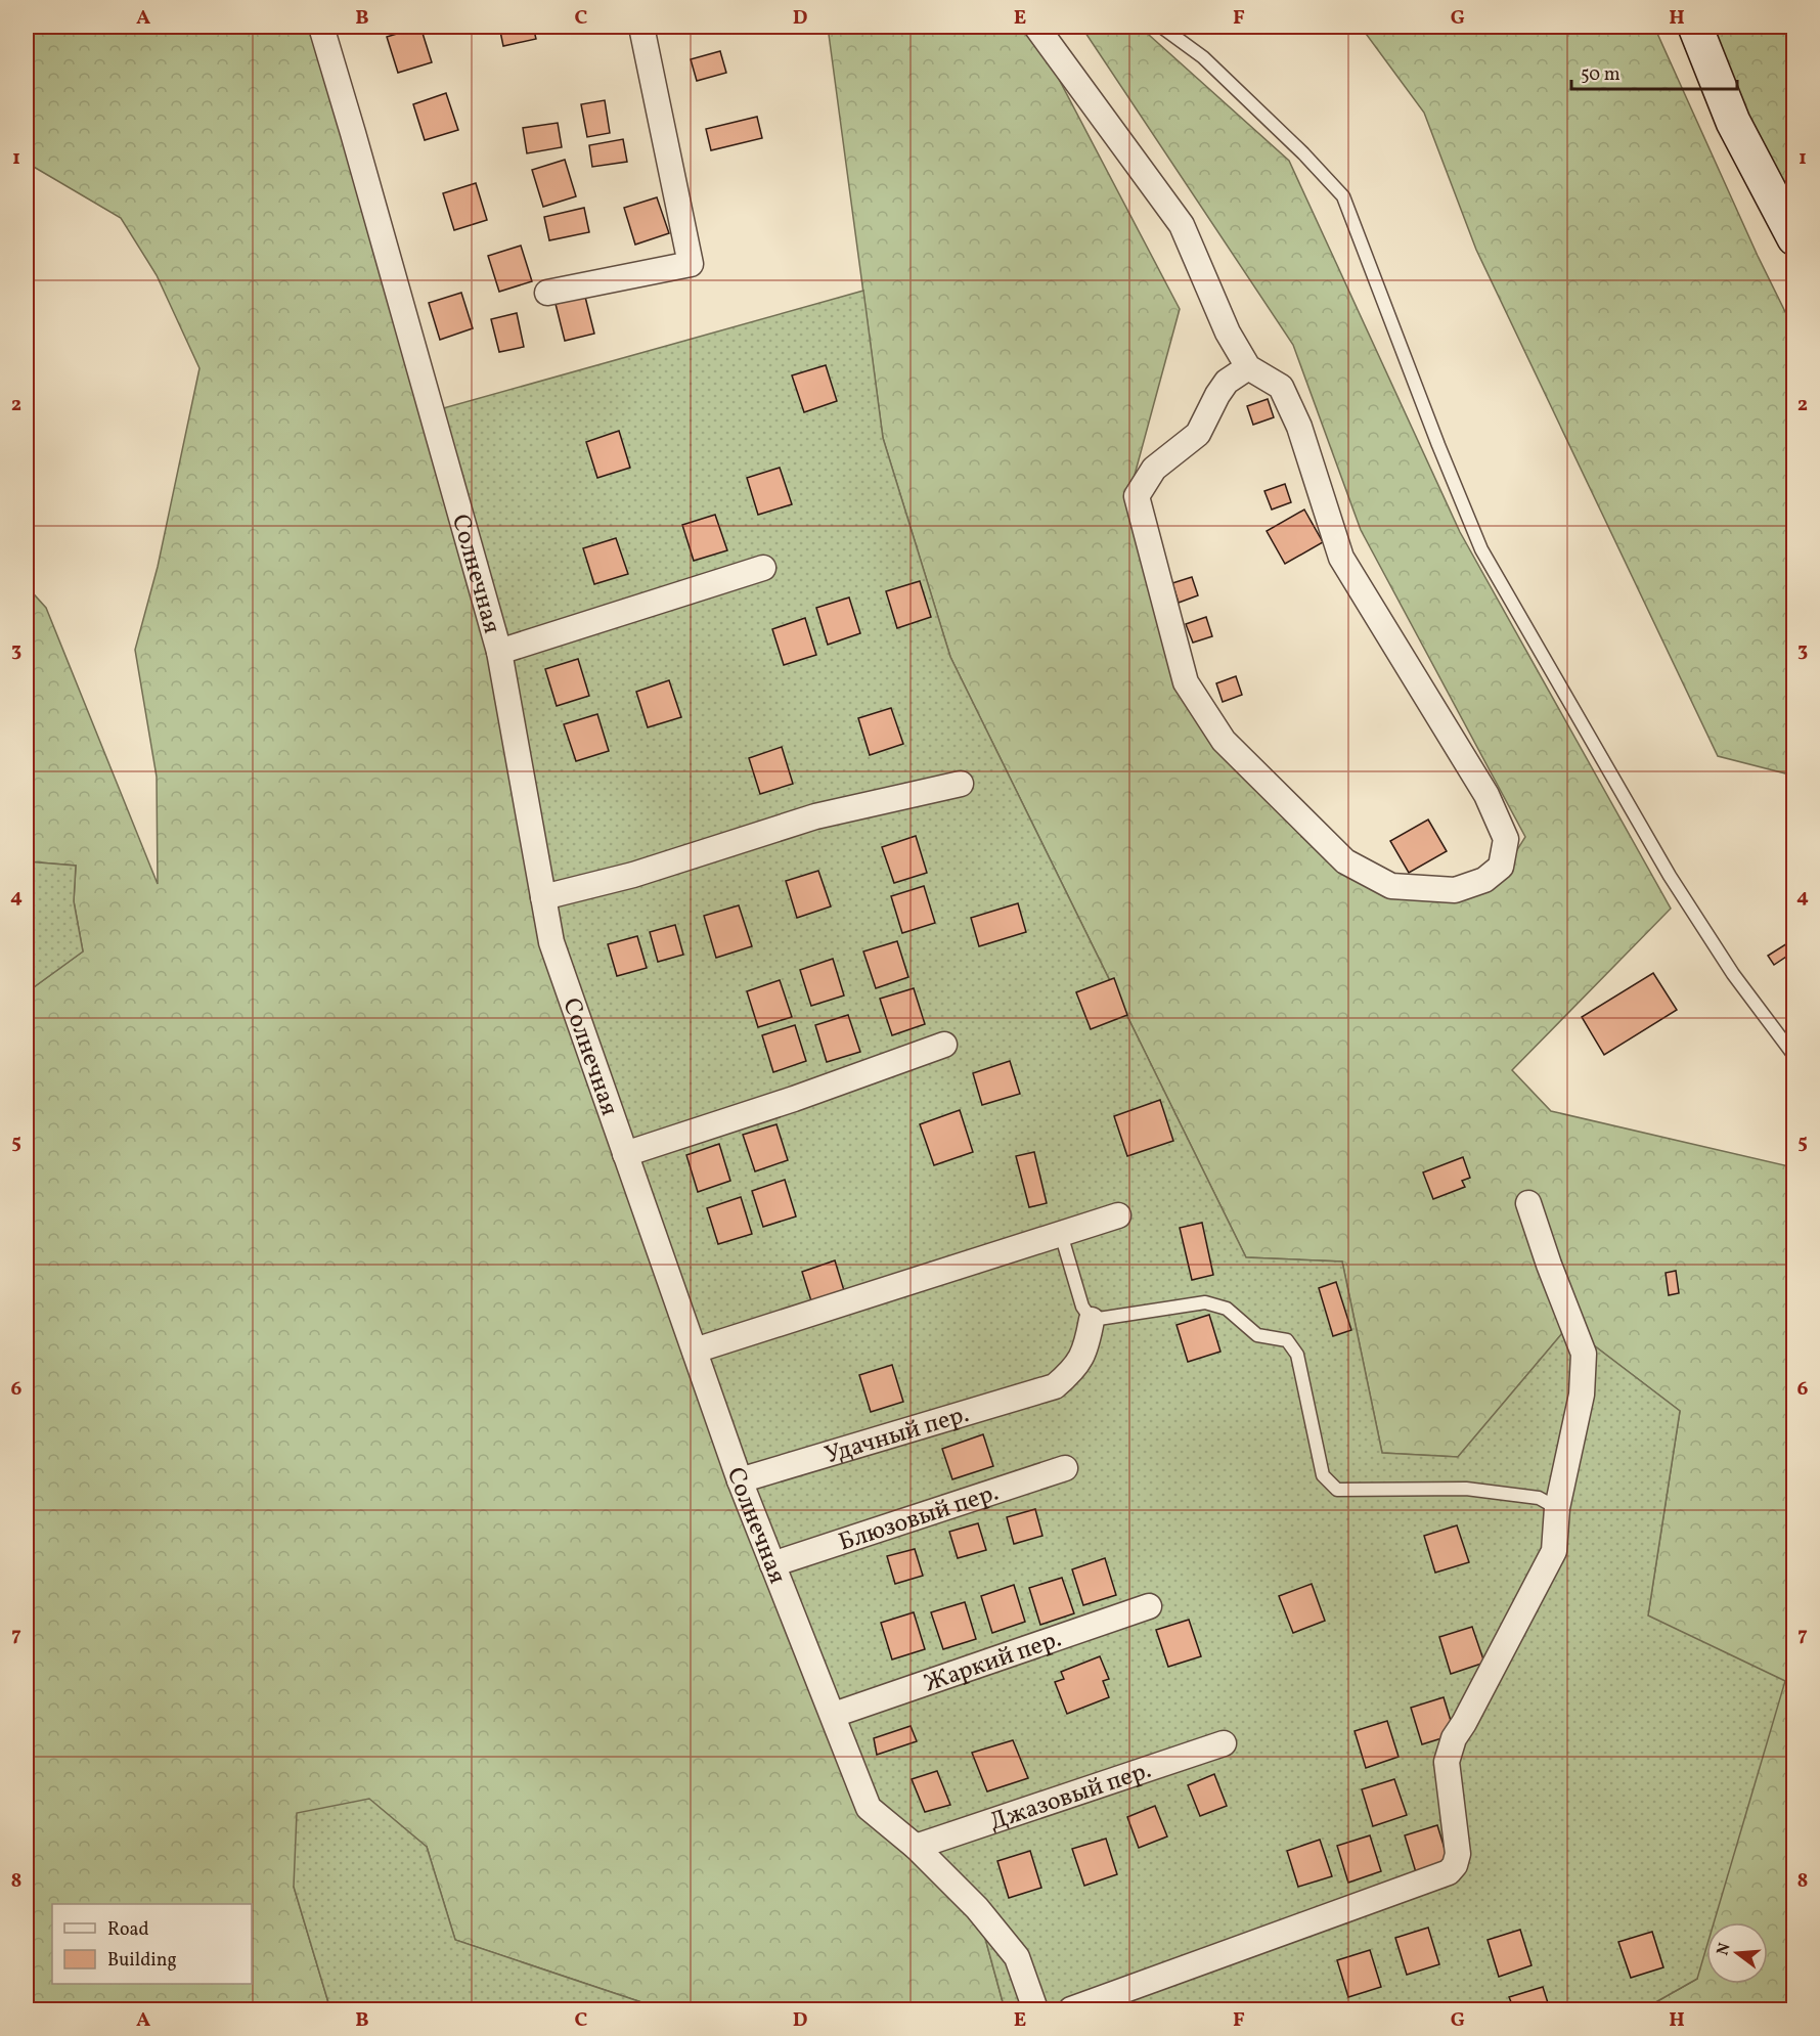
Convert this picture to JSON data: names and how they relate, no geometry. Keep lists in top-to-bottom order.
{
  "streets": {
    "street": [
      "Солнечная",
      "Удачный пер.",
      "Блюзовый пер.",
      "Жаркий пер.",
      "Джазовый пер."
    ]
  },
  "crossings": [
    ["Солнечная", "Удачный пер."],
    ["Солнечная", "Блюзовый пер."],
    ["Солнечная", "Жаркий пер."],
    ["Солнечная", "Джазовый пер."]
  ],
  "legend": ["Road", "Building"],
  "scale_bar": "50 m",
  "north": "left",
  "grid": {
    "columns": [
      "A",
      "B",
      "C",
      "D",
      "E",
      "F",
      "G",
      "H"
    ],
    "rows": [
      "1",
      "2",
      "3",
      "4",
      "5",
      "6",
      "7",
      "8"
    ]
  }
}
